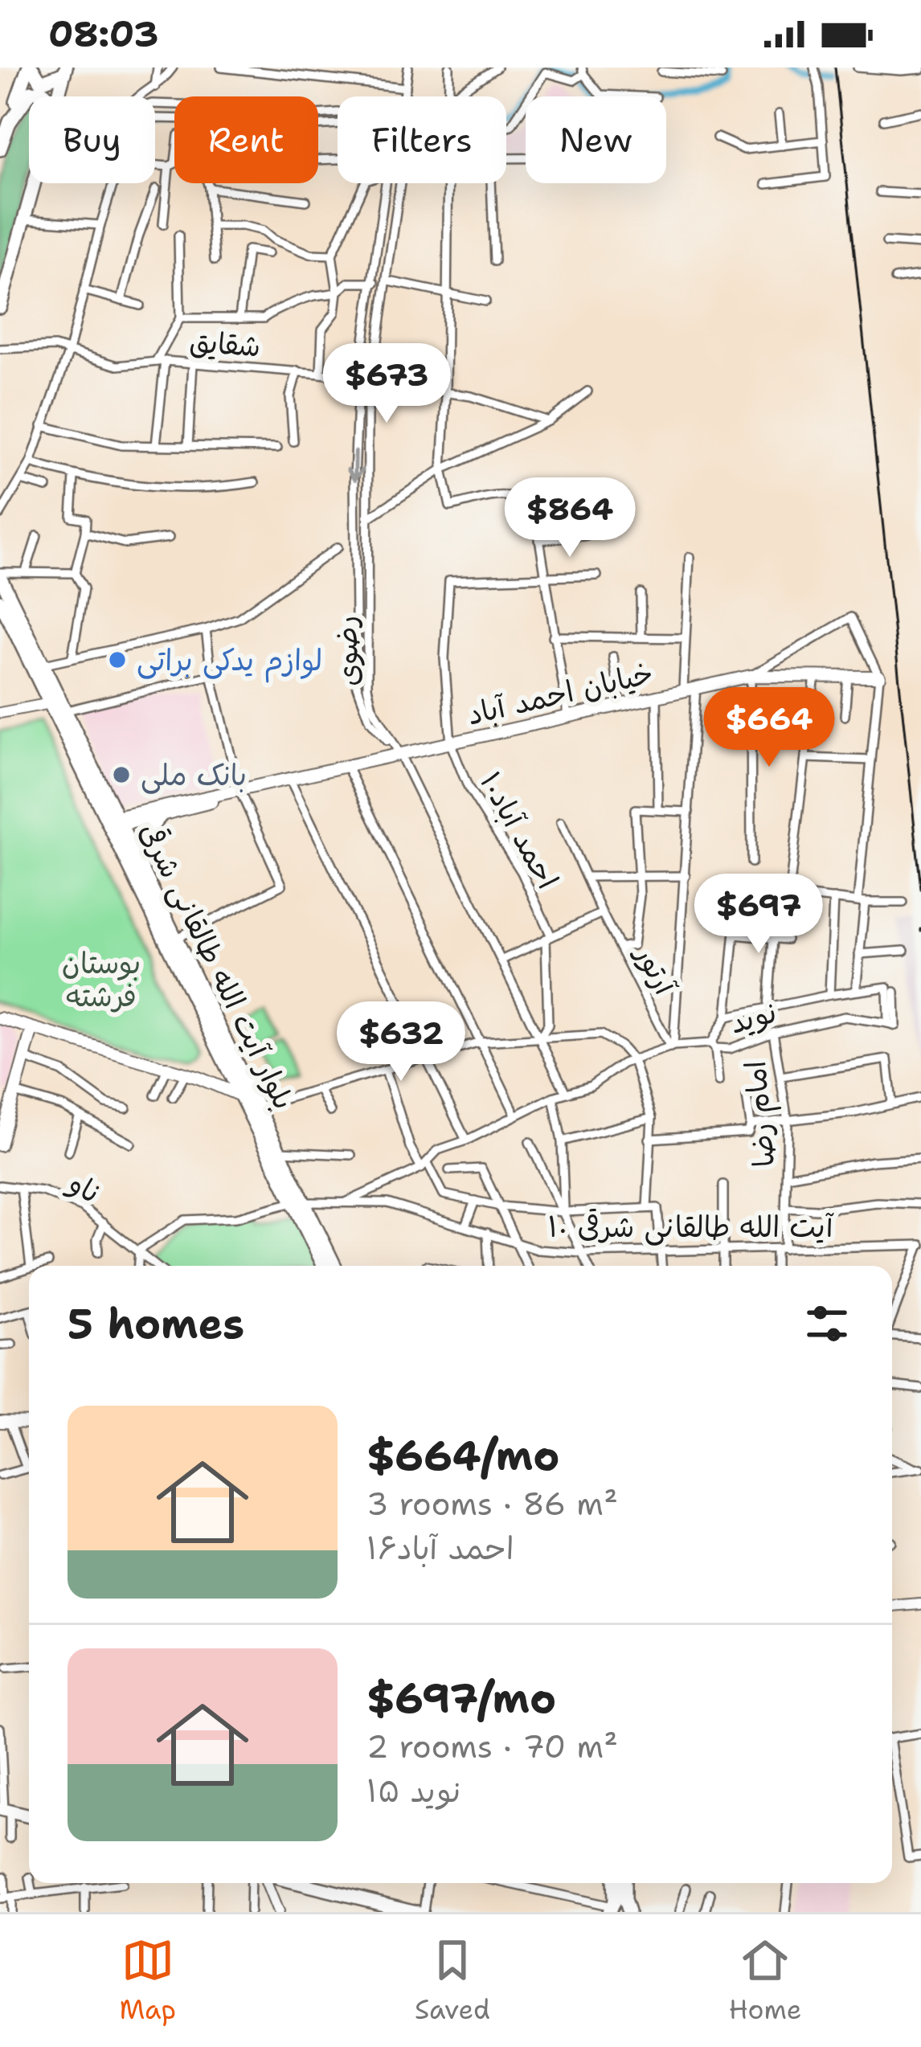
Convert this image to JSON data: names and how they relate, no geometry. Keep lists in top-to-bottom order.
{
  "streets": {
    "main road": ["خیابان احمد آباد", "بلوار آیت الله طالقانی شرقی"],
    "street": [
      "شقایق",
      "رضوی",
      "احمد آباد۱۰",
      "آرتور",
      "نوید",
      "امام رضا",
      "ناو",
      "آیت الله طالقانی شرقی ۱۰"
    ]
  },
  "crossings": [
    ["شقایق", "رضوی"],
    ["رضوی", "خیابان احمد آباد"],
    ["خیابان احمد آباد", "احمد آباد۱۰"],
    ["خیابان احمد آباد", "بلوار آیت الله طالقانی شرقی"],
    ["بلوار آیت الله طالقانی شرقی", "آیت الله طالقانی شرقی ۱۰"],
    ["آرتور", "نوید"],
    ["نوید", "امام رضا"],
    ["نوید", "آیت الله طالقانی شرقی ۱۰"],
    ["امام رضا", "آیت الله طالقانی شرقی ۱۰"],
    ["ناو", "آیت الله طالقانی شرقی ۱۰"]
  ],
  "parks": ["بوستان فرشته"],
  "places": ["لوازم یدکی براتی", "بانک ملی"],
  "page": {
    "status": "08:03",
    "chip": [
      "Buy",
      "Rent",
      "Filters",
      "New"
    ],
    "price": [
      "$673",
      "$864",
      "$664",
      "$697",
      "$632"
    ],
    "heading": "5 homes",
    "list": [
      {
        "name": "$664/mo",
        "note": "3 rooms · 86 m² · احمد آباد۱۶"
      },
      {
        "name": "$697/mo",
        "note": "2 rooms · 70 m² · نوید ۱۵"
      }
    ],
    "tabs": ["Map", "Saved", "Home"]
  }
}
